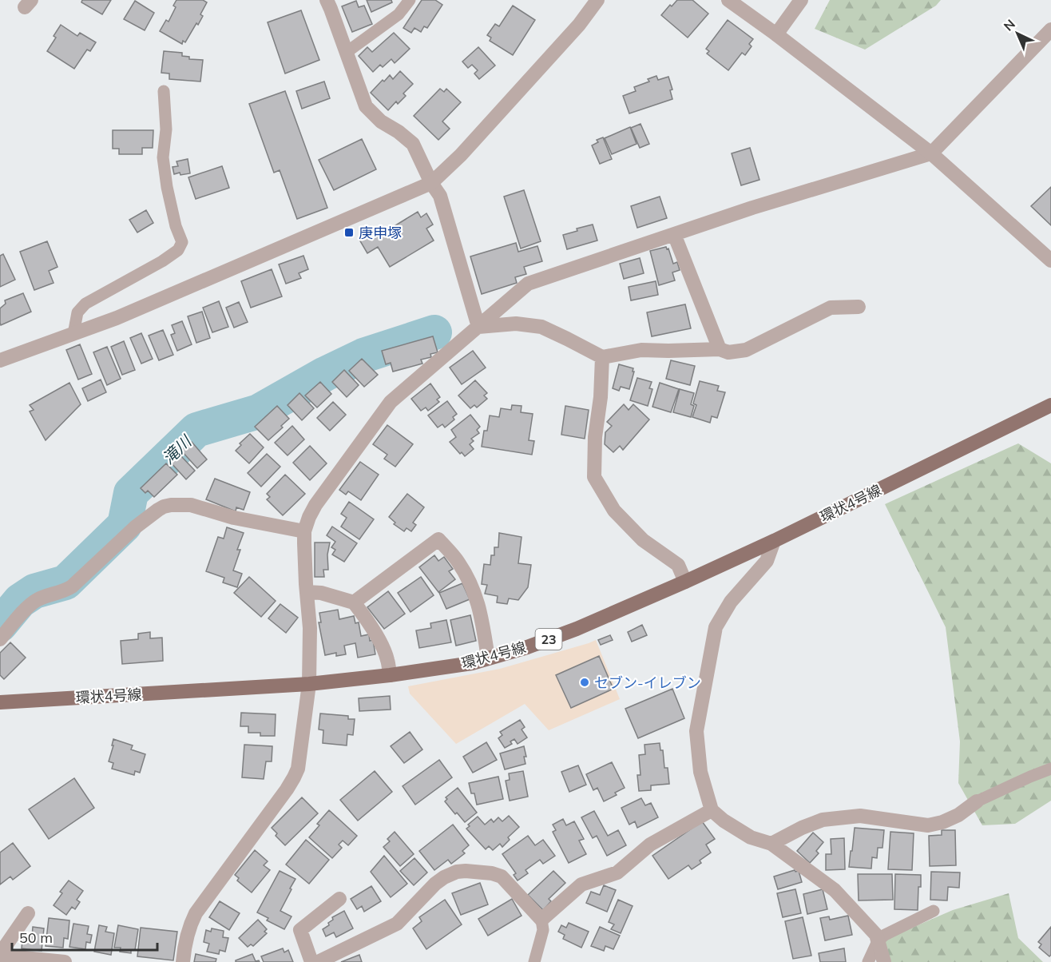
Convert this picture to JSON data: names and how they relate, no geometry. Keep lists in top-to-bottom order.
{
  "streets": {
    "main road": ["環状4号線", "23"]
  },
  "water": ["滝川"],
  "places": {
    "transit": ["庚申塚"],
    "other": ["セブン-イレブン"]
  },
  "scale_bar": "50 m",
  "north": "top left"
}
